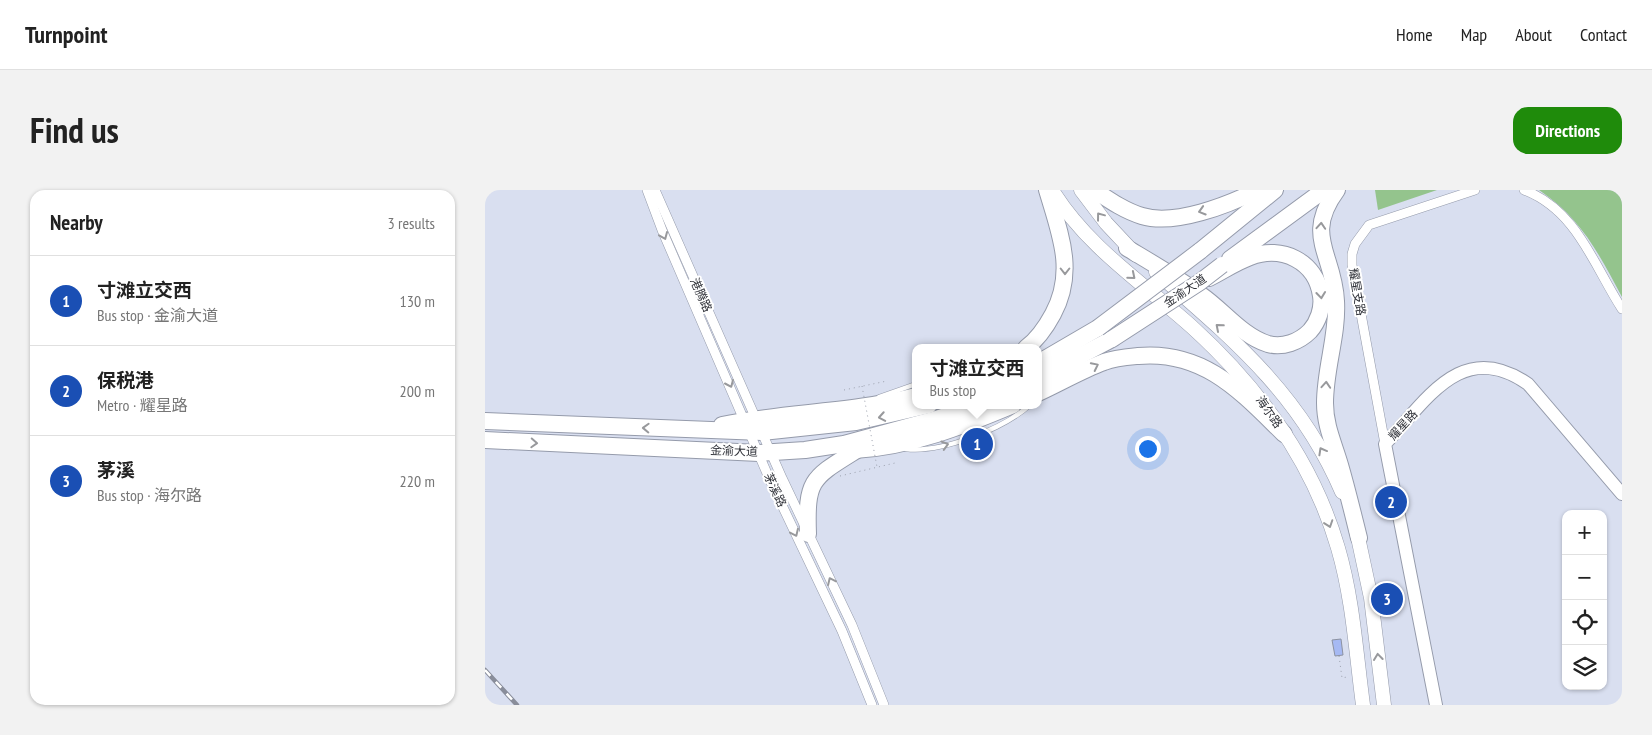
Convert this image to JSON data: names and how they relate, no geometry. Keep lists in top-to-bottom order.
{
  "streets": {
    "highway": ["金渝大道"],
    "main road": ["海尔路"],
    "street": [
      "耀星支路",
      "港腾路",
      "耀星路",
      "茅溪路"
    ]
  },
  "crossings": [
    ["金渝大道", "茅溪路"],
    ["耀星支路", "耀星路"],
    ["港腾路", "茅溪路"]
  ],
  "page": {
    "header": "Turnpoint",
    "nav": [
      "Home",
      "Map",
      "About",
      "Contact"
    ],
    "title": "Find us",
    "buttons": "Directions",
    "heading": ["Nearby", "3 results"],
    "list": [
      {
        "mark": "1",
        "name": "寸滩立交西",
        "note": "Bus stop · 金渝大道",
        "value": "130 m"
      },
      {
        "mark": "2",
        "name": "保税港",
        "note": "Metro · 耀星路",
        "value": "200 m"
      },
      {
        "mark": "3",
        "name": "茅溪",
        "note": "Bus stop · 海尔路",
        "value": "220 m"
      }
    ],
    "popup": ["寸滩立交西", "Bus stop"],
    "pins": ["1", "2", "3"],
    "map_buttons": ["+", "−"]
  }
}
